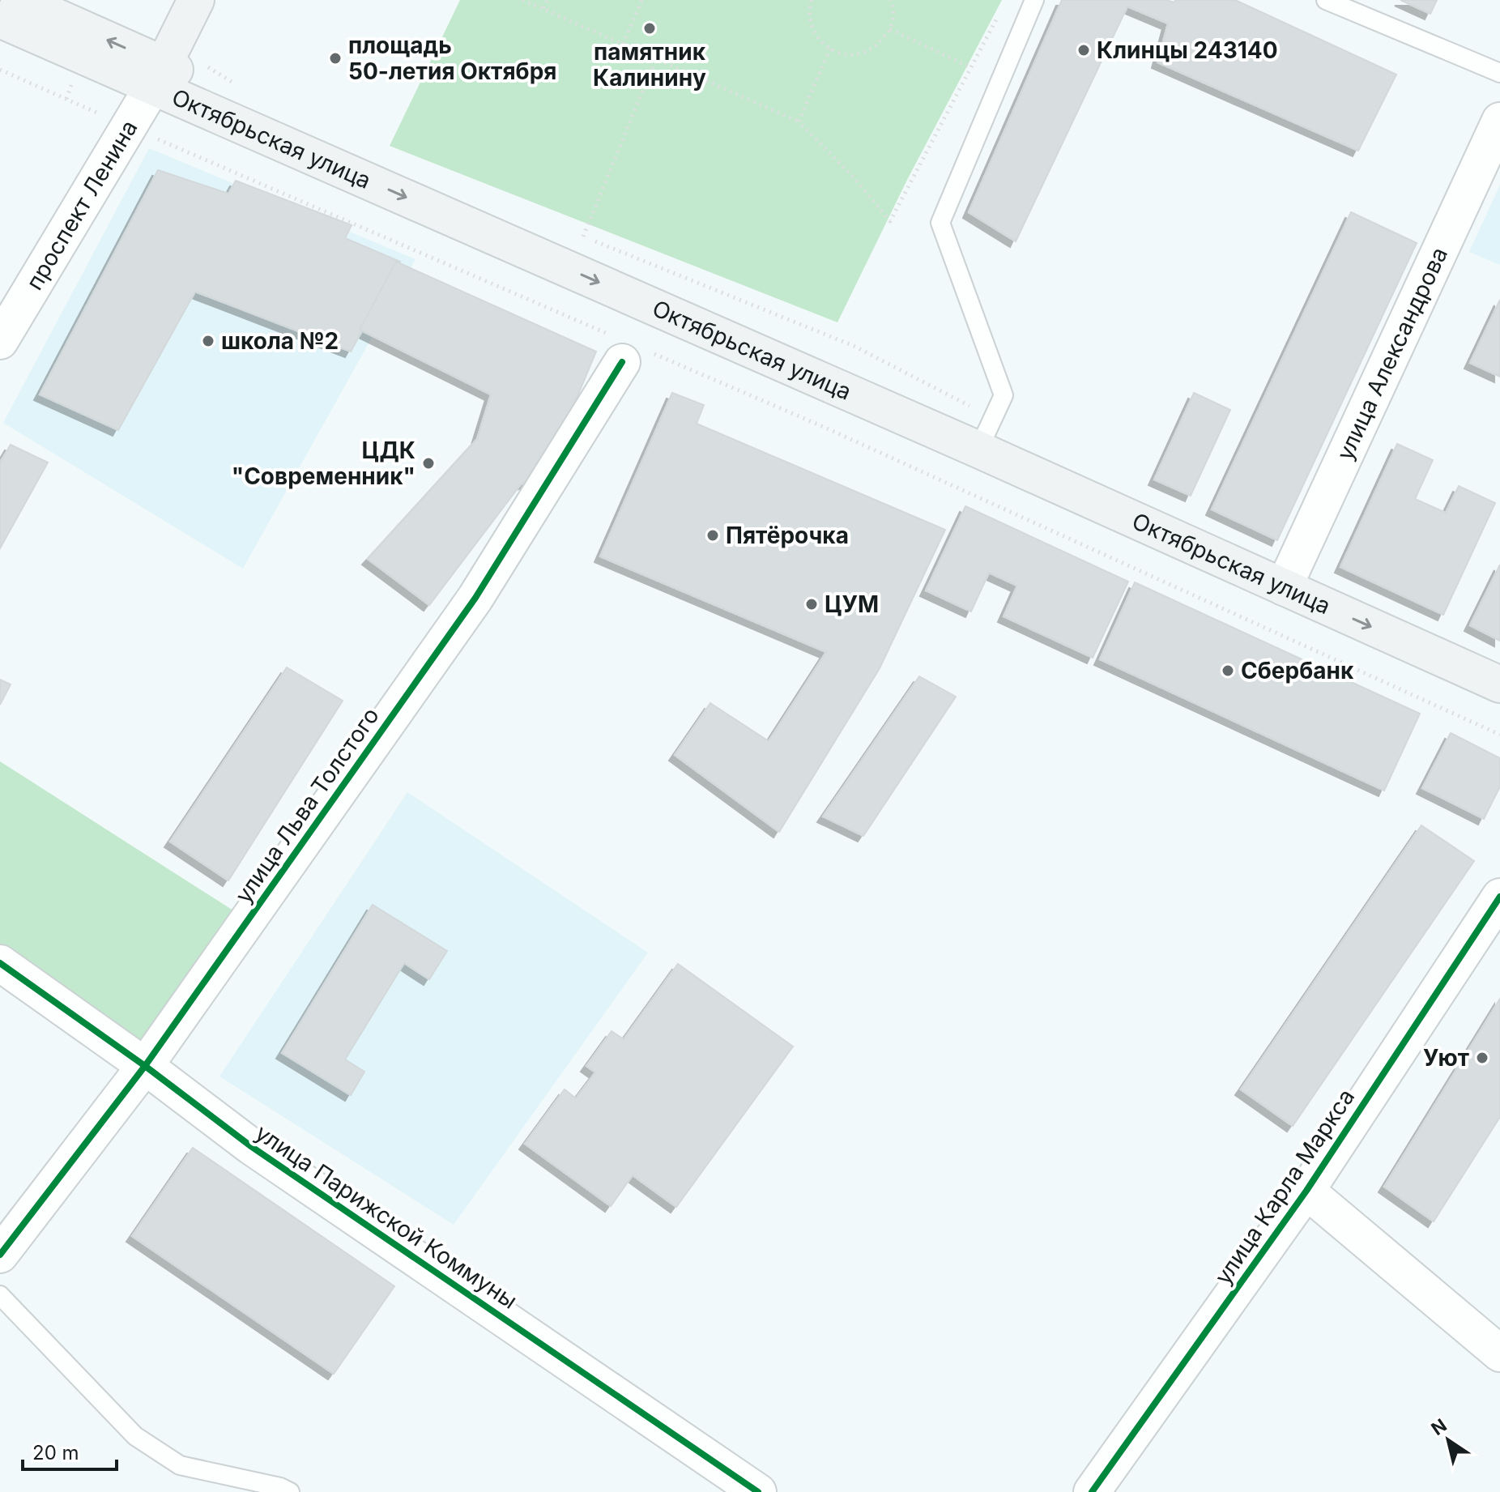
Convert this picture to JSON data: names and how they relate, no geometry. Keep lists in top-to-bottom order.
{
  "streets": {
    "main road": ["Октябрьская улица", "проспект Ленина"],
    "street": [
      "улица Александрова",
      "улица Льва Толстого",
      "улица Карла Маркса",
      "улица Парижской Коммуны"
    ]
  },
  "crossings": [
    ["Октябрьская улица", "проспект Ленина"],
    ["Октябрьская улица", "улица Александрова"],
    ["улица Льва Толстого", "улица Парижской Коммуны"]
  ],
  "places": [
    "памятник Калинину",
    "Клинцы 243140",
    "площадь 50-летия Октября",
    "школа №2",
    "ЦДК \"Современник\"",
    "Пятёрочка",
    "ЦУМ",
    "Сбербанк",
    "Уют"
  ],
  "scale_bar": "20 m",
  "north": "top left"
}
